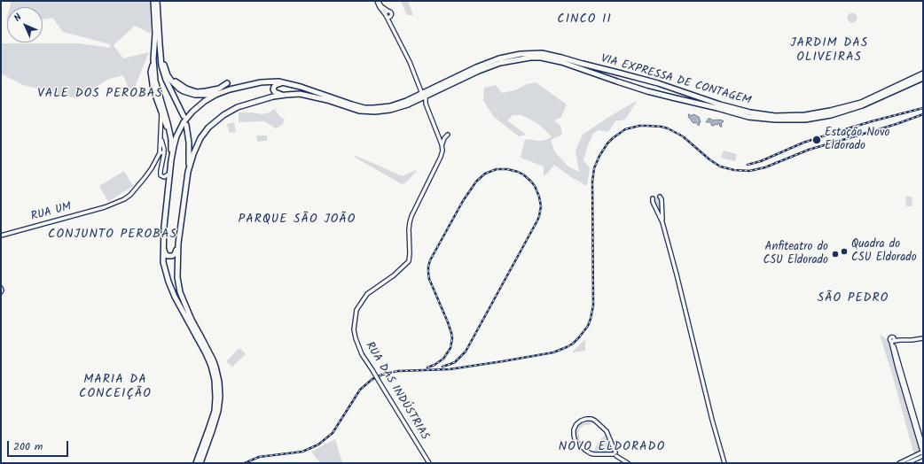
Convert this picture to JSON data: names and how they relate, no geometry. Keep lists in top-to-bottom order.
{
  "streets": {
    "highway": ["VIA EXPRESSA DE CONTAGEM"],
    "street": ["RUA UM", "RUA DAS INDÚSTRIAS"]
  },
  "districts": [
    "CINCO II",
    "JARDIM DAS OLIVEIRAS",
    "VALE DOS PEROBAS",
    "PARQUE SÃO JOÃO",
    "CONJUNTO PEROBAS",
    "SÃO PEDRO",
    "MARIA DA CONCEIÇÃO",
    "NOVO ELDORADO"
  ],
  "places": ["Estação Novo Eldorado", "Quadra do CSU Eldorado", "Anfiteatro do CSU Eldorado"],
  "scale_bar": "200 m",
  "north": "top left"
}
